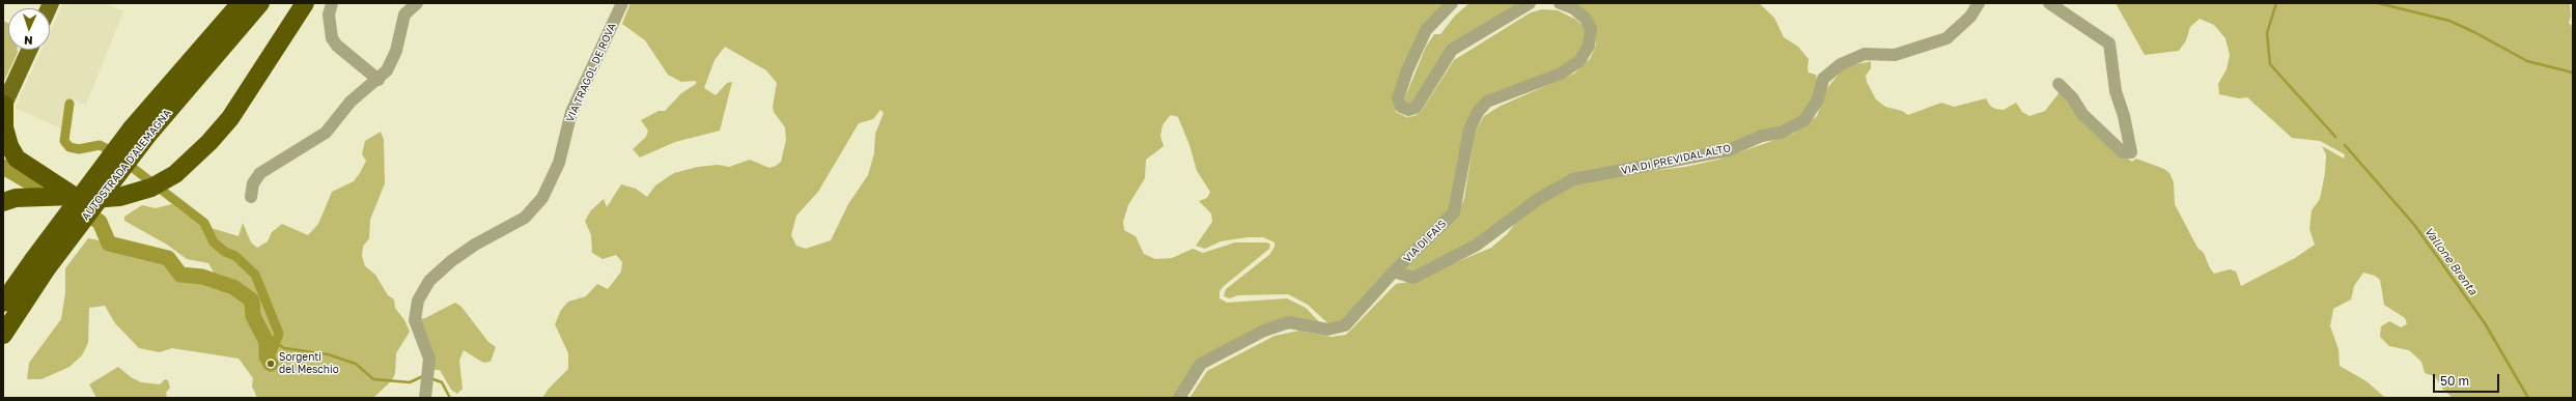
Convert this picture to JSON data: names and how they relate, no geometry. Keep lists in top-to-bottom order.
{
  "streets": {
    "highway": ["AUTOSTRADA D'ALEMAGNA"],
    "street": ["VIA TRAGOL DE ROVA", "VIA DI PREVIDAL ALTO", "VIA DI FAIS"]
  },
  "crossings": [
    ["VIA DI PREVIDAL ALTO", "VIA DI FAIS"]
  ],
  "water": ["Vallone Brenta"],
  "places": ["Sorgenti del Meschio"],
  "scale_bar": "50 m",
  "north": "bottom"
}
